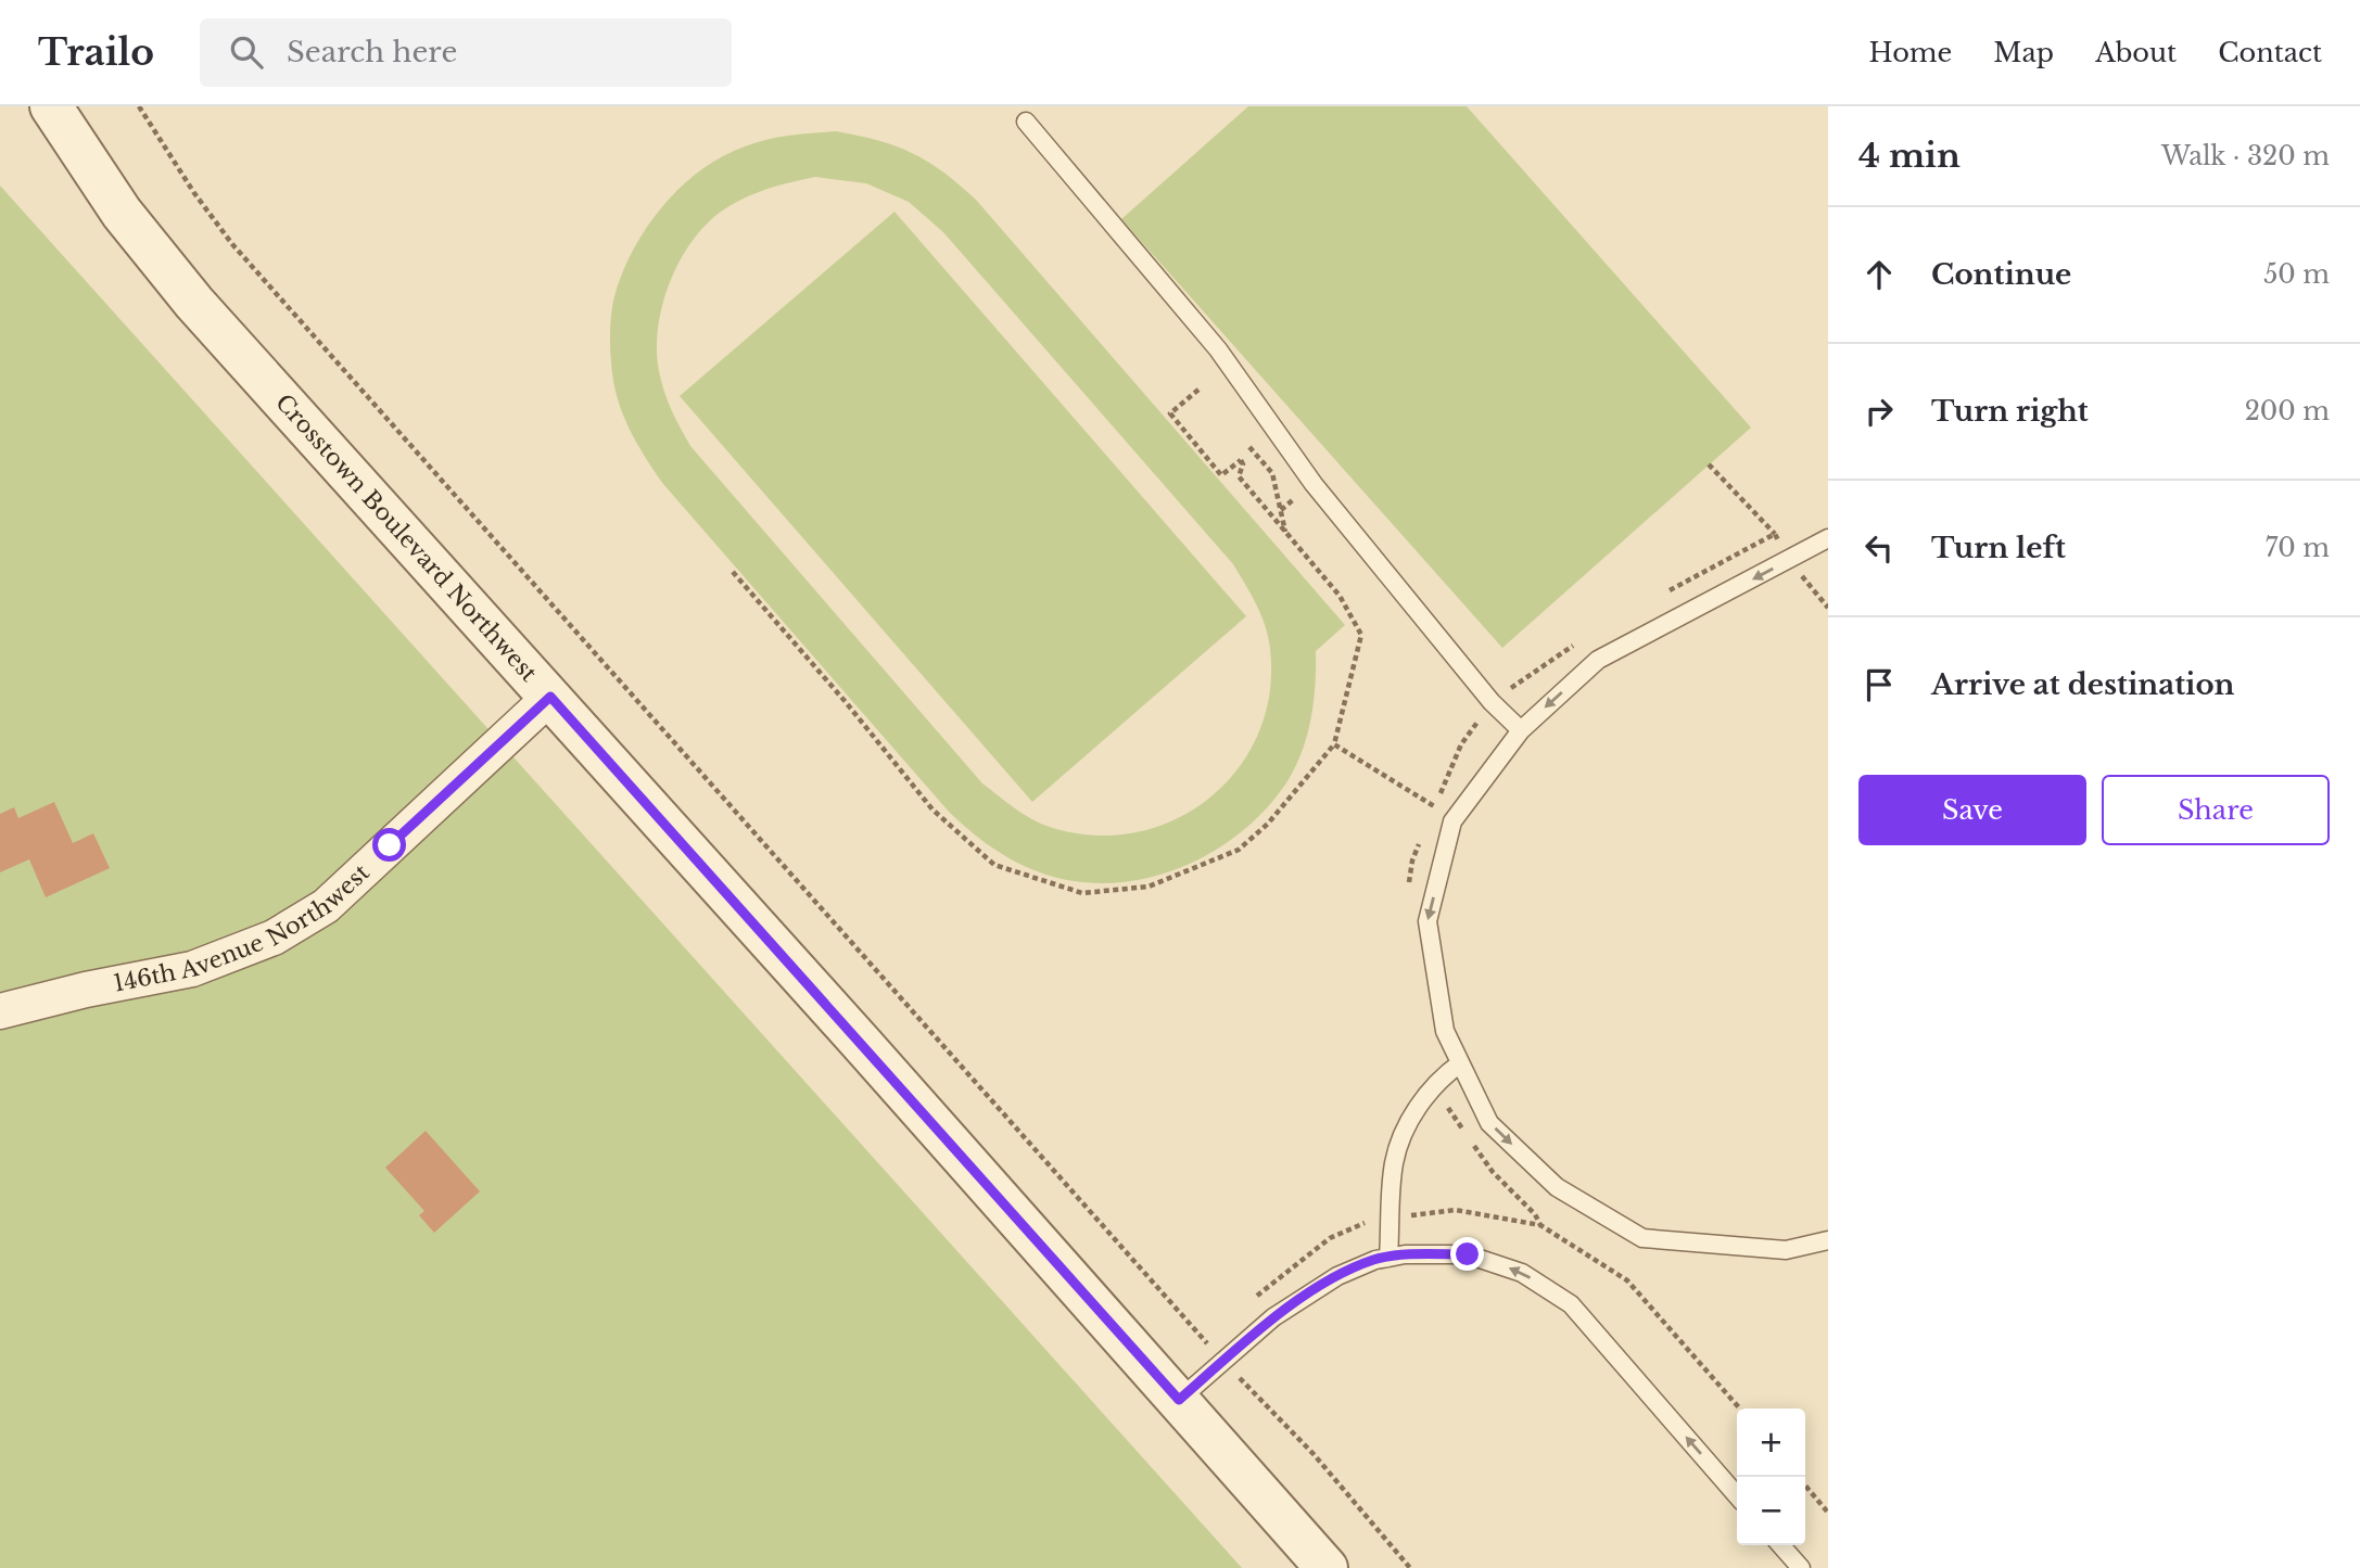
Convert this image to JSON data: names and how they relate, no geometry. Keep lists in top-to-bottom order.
{
  "streets": {
    "street": ["Crosstown Boulevard Northwest", "146th Avenue Northwest"]
  },
  "crossings": [
    ["Crosstown Boulevard Northwest", "146th Avenue Northwest"]
  ],
  "page": {
    "header": "Trailo",
    "search": "Search here",
    "nav": [
      "Home",
      "Map",
      "About",
      "Contact"
    ],
    "heading": ["4 min", "Walk · 320 m"],
    "list": [
      ["Continue", "50 m"],
      ["Turn right", "200 m"],
      ["Turn left", "70 m"],
      "Arrive at destination"
    ],
    "buttons": ["Save", "Share"],
    "map_buttons": ["+", "−"]
  }
}
